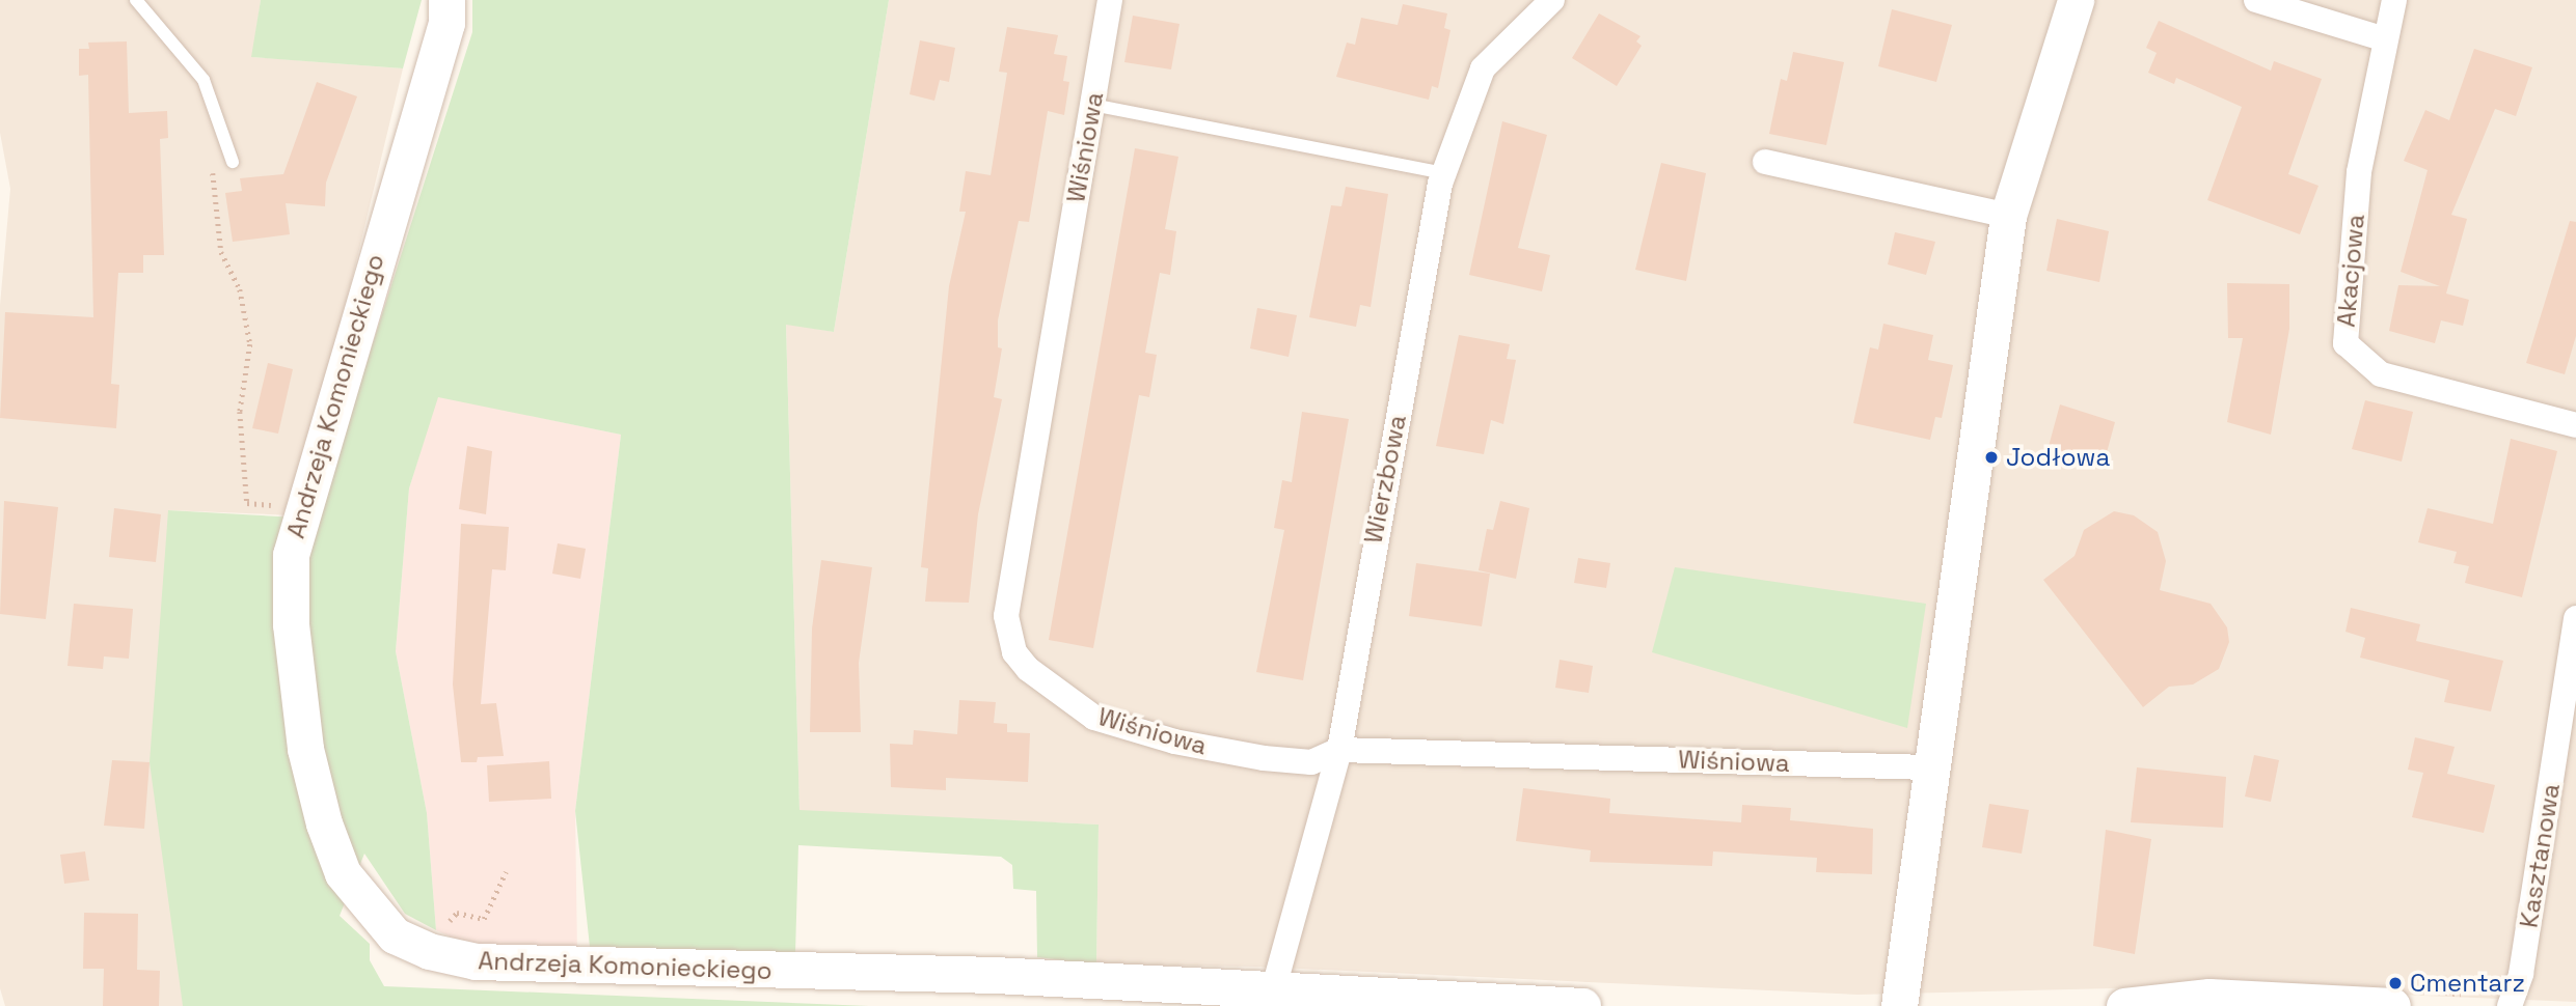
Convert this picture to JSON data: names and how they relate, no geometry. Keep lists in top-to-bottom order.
{
  "streets": {
    "street": [
      "Wiśniowa",
      "Akacjowa",
      "Andrzeja Komonieckiego",
      "Wierzbowa",
      "Kasztanowa"
    ]
  },
  "crossings": [
    ["Wiśniowa", "Wierzbowa"],
    ["Andrzeja Komonieckiego", "Wierzbowa"]
  ],
  "places": ["Jodłowa", "Cmentarz"]
}
